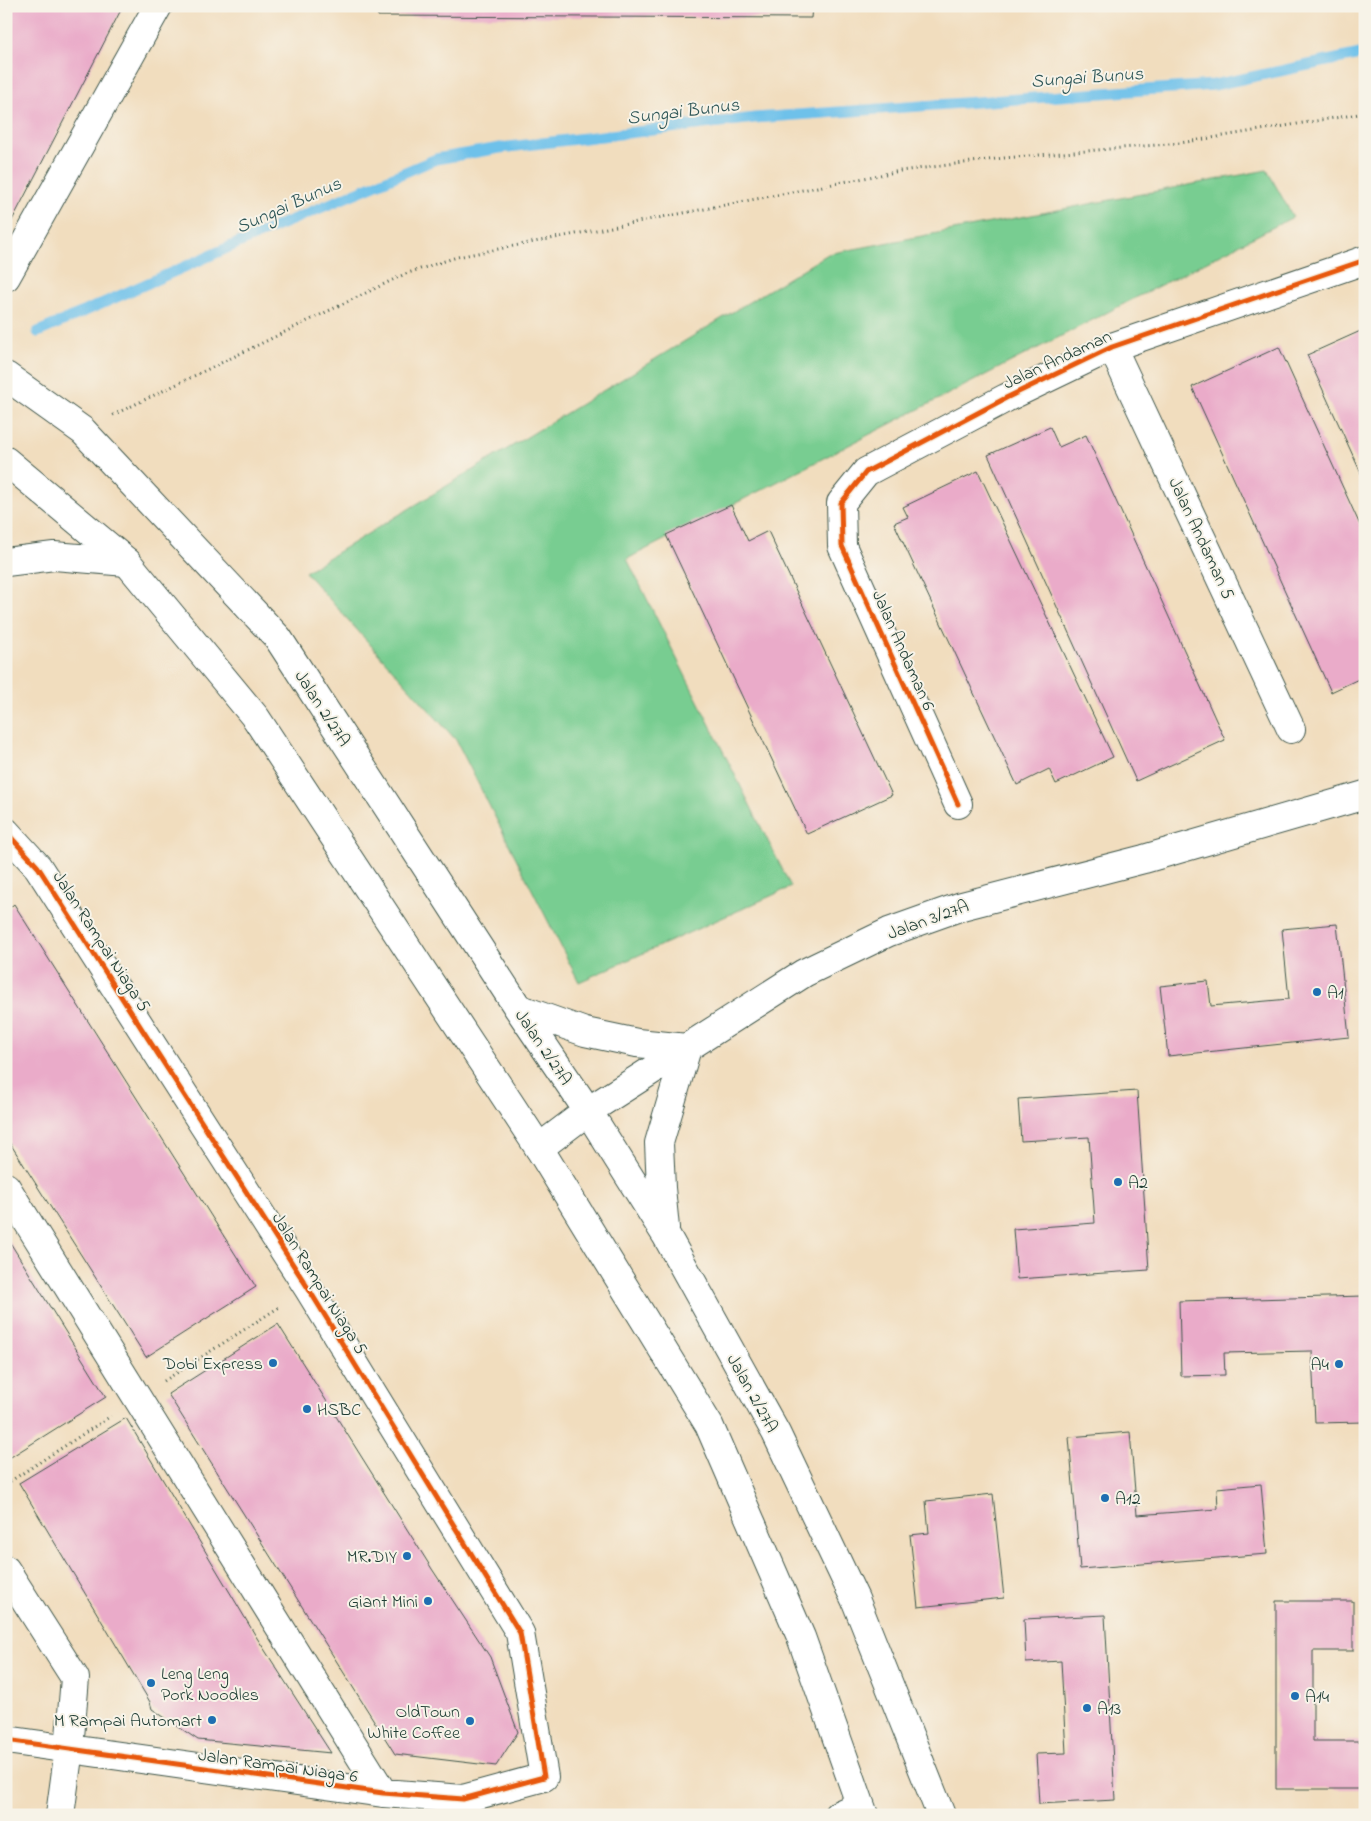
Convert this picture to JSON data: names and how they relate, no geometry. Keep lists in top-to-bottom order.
{
  "streets": {
    "street": [
      "Jalan Andaman",
      "Jalan Andaman 5",
      "Jalan Andaman 6",
      "Jalan 2/27A",
      "Jalan 3/27A",
      "Jalan Rampai Niaga 5",
      "Jalan Rampai Niaga 6"
    ]
  },
  "crossings": [
    ["Jalan Andaman", "Jalan Andaman 5"],
    ["Jalan Andaman", "Jalan Andaman 6"],
    ["Jalan 2/27A", "Jalan 3/27A"],
    ["Jalan Rampai Niaga 5", "Jalan Rampai Niaga 6"]
  ],
  "water": ["Sungai Bunus"],
  "places": [
    "A1",
    "A2",
    "Dobi Express",
    "A4",
    "HSBC",
    "A12",
    "MR.DIY",
    "Giant Mini",
    "Leng Leng Pork Noodles",
    "A14",
    "A13",
    "M Rampai Automart",
    "OldTown White Coffee"
  ]
}
